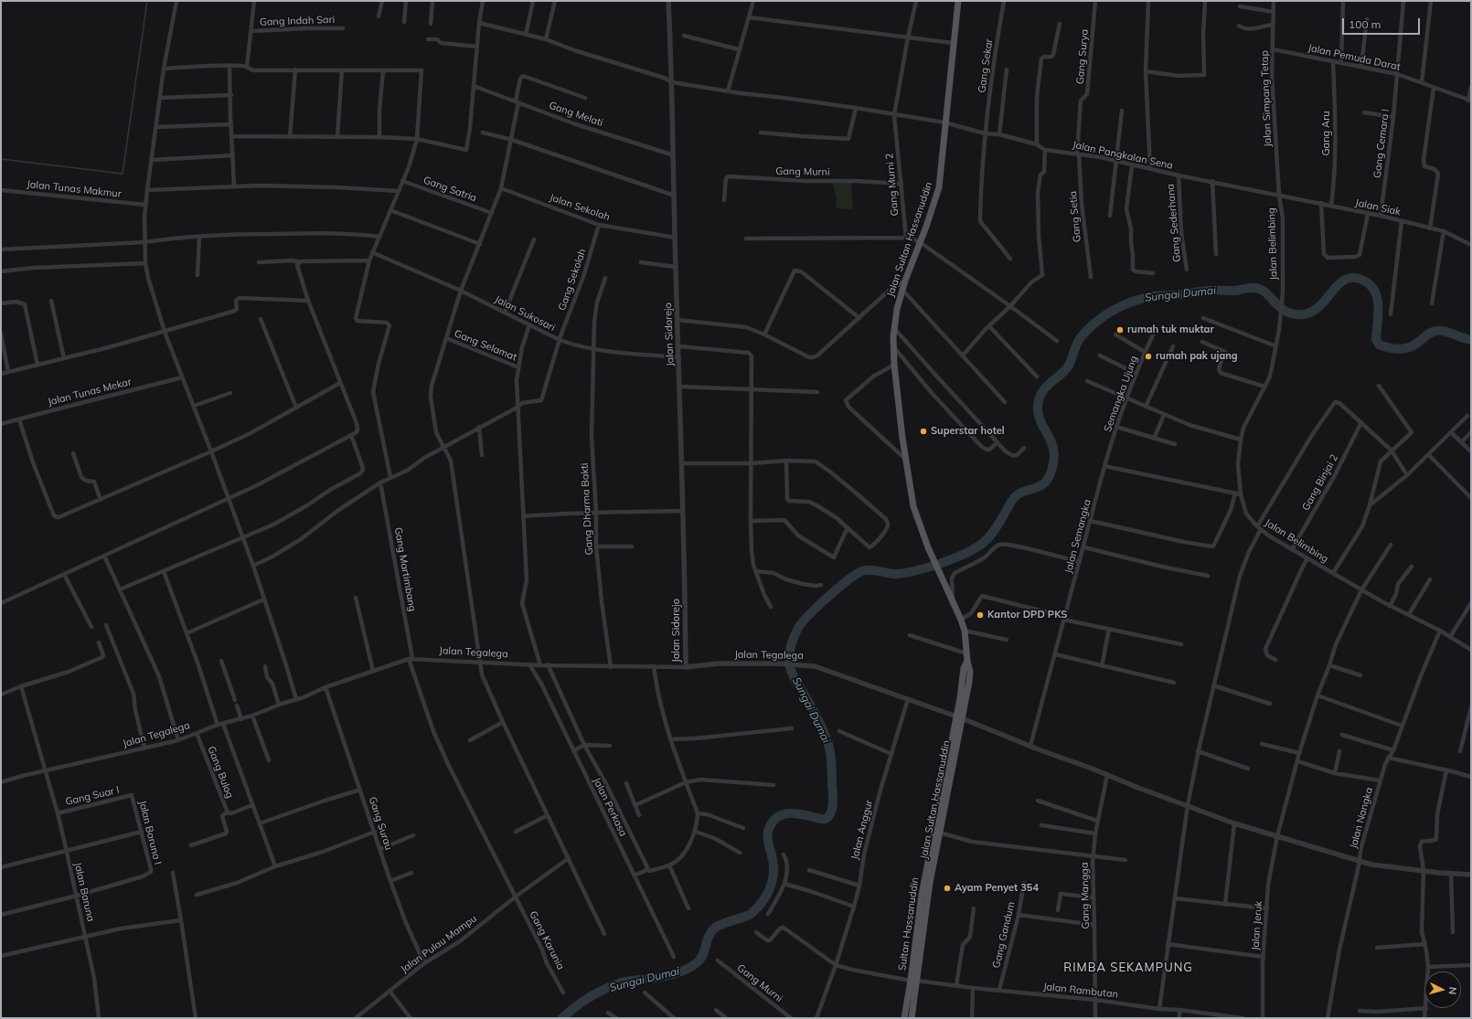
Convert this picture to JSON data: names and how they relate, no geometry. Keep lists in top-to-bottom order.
{
  "streets": {
    "main road": ["Jalan Sultan Hassanuddin", "Sultan Hassanuddin"],
    "street": [
      "Gang Indah Sari",
      "Gang Surya",
      "Jalan Pemuda Darat",
      "Gang Sekar",
      "Jalan Simpang Tetap",
      "Gang Melati",
      "Gang Aru",
      "Gang Cemara I",
      "Jalan Pangkalan Sena",
      "Gang Murni",
      "Gang Murni 2",
      "Jalan Tunas Makmur",
      "Gang Satria",
      "Jalan Sekolah",
      "Jalan Siak",
      "Gang Setia",
      "Gang Sederhana",
      "Jalan Belimbing",
      "Gang Sekolah",
      "Jalan Sukosari",
      "Jalan Sidorejo",
      "Gang Selamat",
      "Jalan Tunas Mekar",
      "Semangka Ujung",
      "Gang Binjai 2",
      "Gang Dharma Bakti",
      "Jalan Semangka",
      "Gang Martimbang",
      "Jalan Tegalega",
      "Gang Bulog",
      "Gang Suar I",
      "Jalan Perkasa",
      "Jalan Nangka",
      "Gang Surau",
      "Jalan Anggur",
      "Jalan Baruna I",
      "Jalan Baruna",
      "Gang Mangga",
      "Jalan Jeruk",
      "Gang Gandum",
      "Gang Karunia",
      "Jalan Pulau Mampu",
      "Jalan Rambutan"
    ]
  },
  "crossings": [
    ["Gang Surya", "Jalan Pangkalan Sena"],
    ["Gang Surya", "Gang Setia"],
    ["Jalan Pemuda Darat", "Jalan Simpang Tetap"],
    ["Jalan Pemuda Darat", "Gang Aru"],
    ["Jalan Pemuda Darat", "Gang Cemara I"],
    ["Gang Sekar", "Jalan Pangkalan Sena"],
    ["Jalan Simpang Tetap", "Jalan Pangkalan Sena"],
    ["Jalan Simpang Tetap", "Jalan Siak"],
    ["Jalan Simpang Tetap", "Jalan Belimbing"],
    ["Gang Melati", "Jalan Sidorejo"],
    ["Gang Aru", "Jalan Siak"],
    ["Gang Cemara I", "Jalan Siak"],
    ["Jalan Pangkalan Sena", "Gang Murni 2"],
    ["Jalan Pangkalan Sena", "Jalan Siak"],
    ["Jalan Pangkalan Sena", "Gang Setia"],
    ["Jalan Pangkalan Sena", "Gang Sederhana"],
    ["Jalan Pangkalan Sena", "Jalan Sultan Hassanuddin"],
    ["Jalan Pangkalan Sena", "Jalan Belimbing"],
    ["Jalan Pangkalan Sena", "Jalan Sidorejo"],
    ["Gang Murni", "Gang Murni 2"],
    ["Jalan Sekolah", "Gang Sekolah"],
    ["Jalan Sekolah", "Jalan Sidorejo"],
    ["Jalan Siak", "Jalan Belimbing"],
    ["Jalan Sultan Hassanuddin", "Jalan Tegalega"],
    ["Jalan Sultan Hassanuddin", "Sultan Hassanuddin"],
    ["Jalan Belimbing", "Gang Binjai 2"],
    ["Jalan Belimbing", "Jalan Nangka"],
    ["Jalan Belimbing", "Jalan Jeruk"],
    ["Gang Sekolah", "Jalan Sukosari"],
    ["Jalan Sukosari", "Jalan Sidorejo"],
    ["Jalan Sukosari", "Gang Dharma Bakti"],
    ["Jalan Sidorejo", "Jalan Tegalega"],
    ["Semangka Ujung", "Jalan Semangka"],
    ["Gang Dharma Bakti", "Jalan Tegalega"],
    ["Jalan Semangka", "Jalan Tegalega"],
    ["Gang Martimbang", "Jalan Tegalega"],
    ["Gang Martimbang", "Gang Karunia"],
    ["Gang Martimbang", "Jalan Pulau Mampu"],
    ["Jalan Tegalega", "Gang Bulog"],
    ["Jalan Tegalega", "Jalan Perkasa"],
    ["Jalan Tegalega", "Jalan Nangka"],
    ["Jalan Tegalega", "Gang Surau"],
    ["Jalan Tegalega", "Jalan Anggur"],
    ["Jalan Tegalega", "Jalan Baruna"],
    ["Jalan Tegalega", "Gang Mangga"],
    ["Jalan Tegalega", "Sultan Hassanuddin"],
    ["Jalan Tegalega", "Jalan Jeruk"],
    ["Gang Suar I", "Jalan Baruna I"],
    ["Gang Suar I", "Jalan Baruna"],
    ["Gang Surau", "Jalan Pulau Mampu"],
    ["Jalan Baruna I", "Jalan Baruna"],
    ["Gang Mangga", "Jalan Rambutan"],
    ["Sultan Hassanuddin", "Jalan Rambutan"],
    ["Gang Gandum", "Jalan Rambutan"],
    ["Gang Karunia", "Jalan Pulau Mampu"]
  ],
  "districts": ["RIMBA SEKAMPUNG"],
  "water": ["Sungai Dumai"],
  "places": [
    "rumah tuk muktar",
    "rumah pak ujang",
    "Superstar hotel",
    "Kantor DPD PKS",
    "Ayam Penyet 354"
  ],
  "scale_bar": "100 m",
  "north": "right"
}
